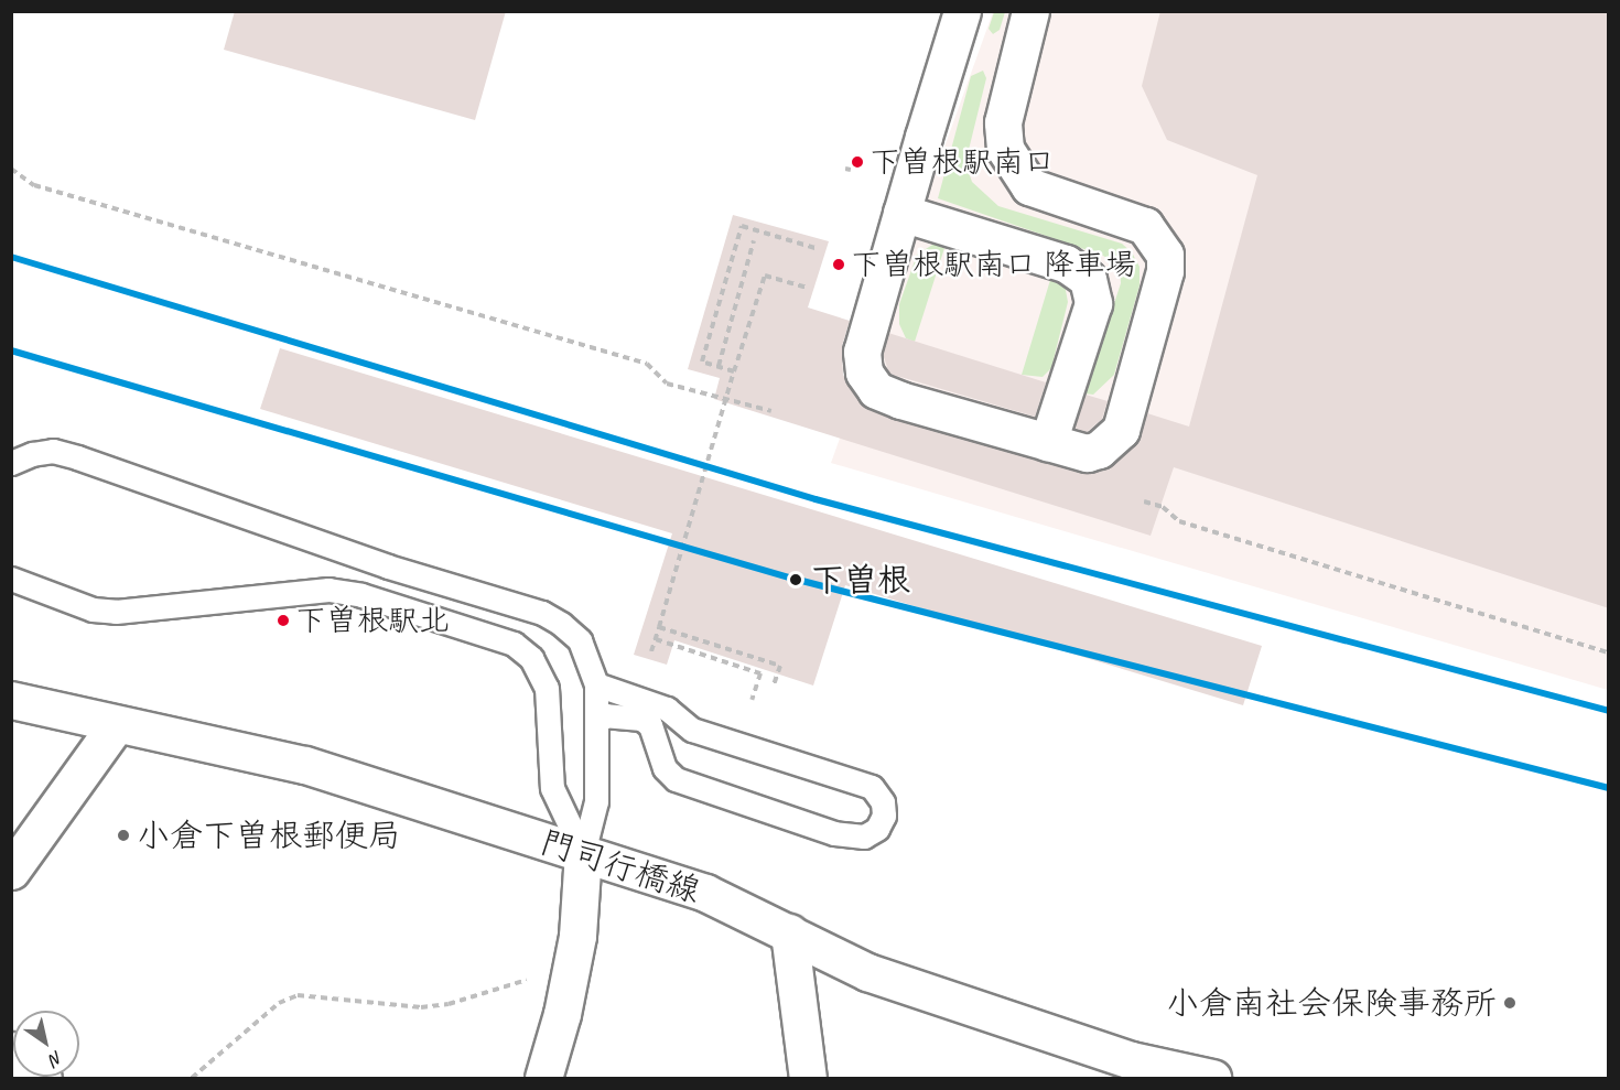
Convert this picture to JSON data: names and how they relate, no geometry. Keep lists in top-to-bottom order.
{
  "streets": {
    "street": ["門司行橋線"]
  },
  "places": [
    "下曽根駅南口",
    "下曽根駅南口 降車場",
    "下曽根",
    "下曽根駅北",
    "小倉下曽根郵便局",
    "小倉南社会保険事務所"
  ],
  "north": "bottom right"
}
